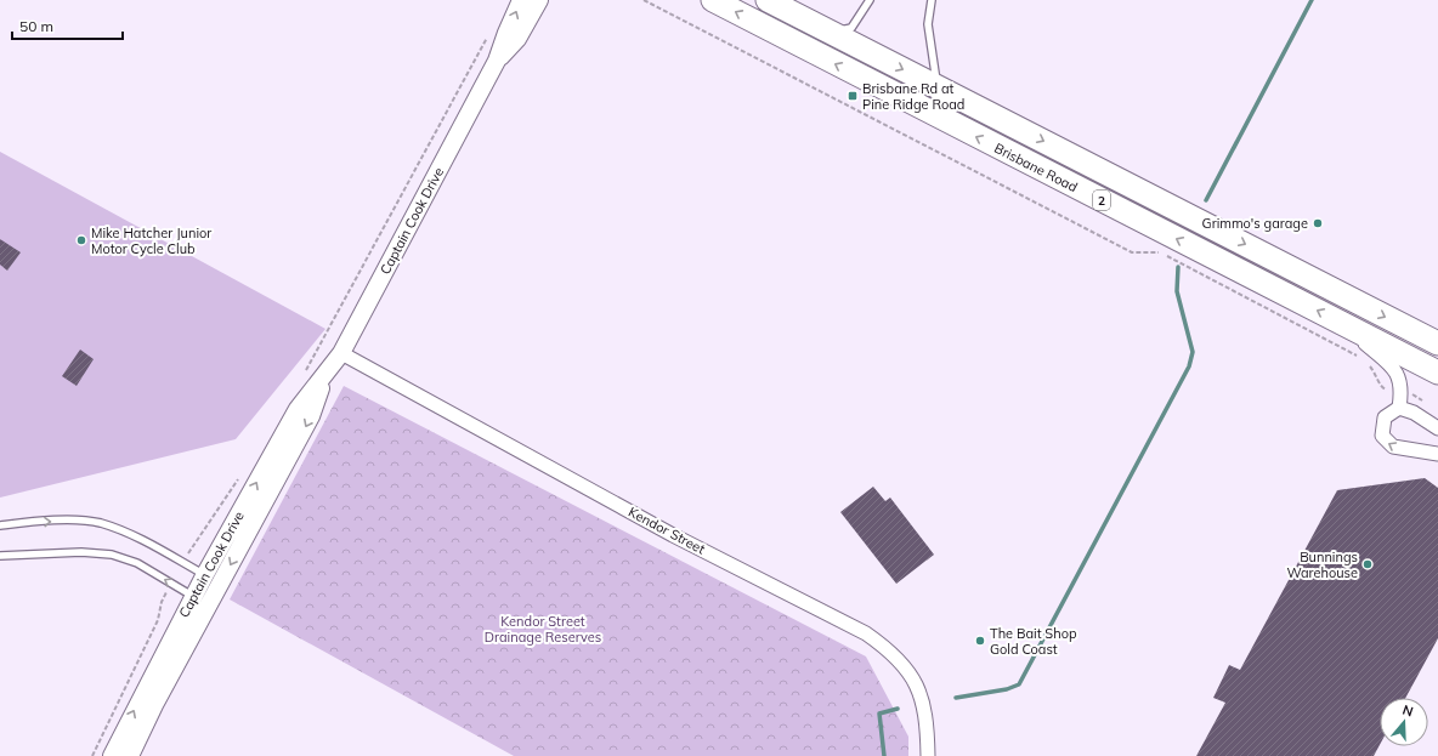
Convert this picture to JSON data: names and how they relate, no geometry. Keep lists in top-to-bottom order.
{
  "streets": {
    "highway": ["Brisbane Road", "2"],
    "street": ["Captain Cook Drive", "Kendor Street"]
  },
  "crossings": [
    ["Captain Cook Drive", "Kendor Street"]
  ],
  "parks": ["Kendor Street Drainage Reserves"],
  "places": {
    "transit": ["Brisbane Rd at Pine Ridge Road"],
    "other": [
      "Grimmo's garage",
      "Mike Hatcher Junior Motor Cycle Club",
      "Bunnings Warehouse",
      "The Bait Shop Gold Coast"
    ]
  },
  "scale_bar": "50 m",
  "north": "top"
}
